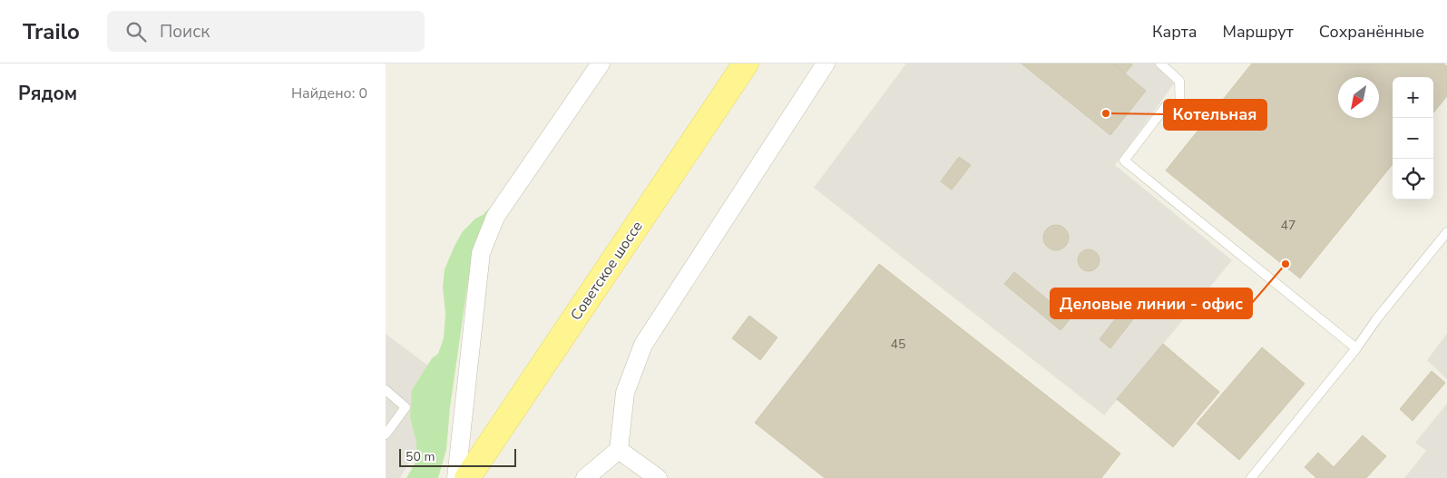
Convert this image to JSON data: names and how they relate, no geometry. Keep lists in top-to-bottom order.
{
  "streets": {
    "main road": ["Советское шоссе"]
  },
  "places": ["Котельная", "Деловые линии - офис"],
  "house_numbers": ["47", "45"],
  "scale_bar": "50 m",
  "north": "bottom left",
  "page": {
    "header": "Trailo",
    "search": "Поиск",
    "nav": ["Карта", "Маршрут", "Сохранённые"],
    "heading": ["Рядом", "Найдено: 0"],
    "map_buttons": ["+", "−"],
    "scale": "50 m"
  }
}
